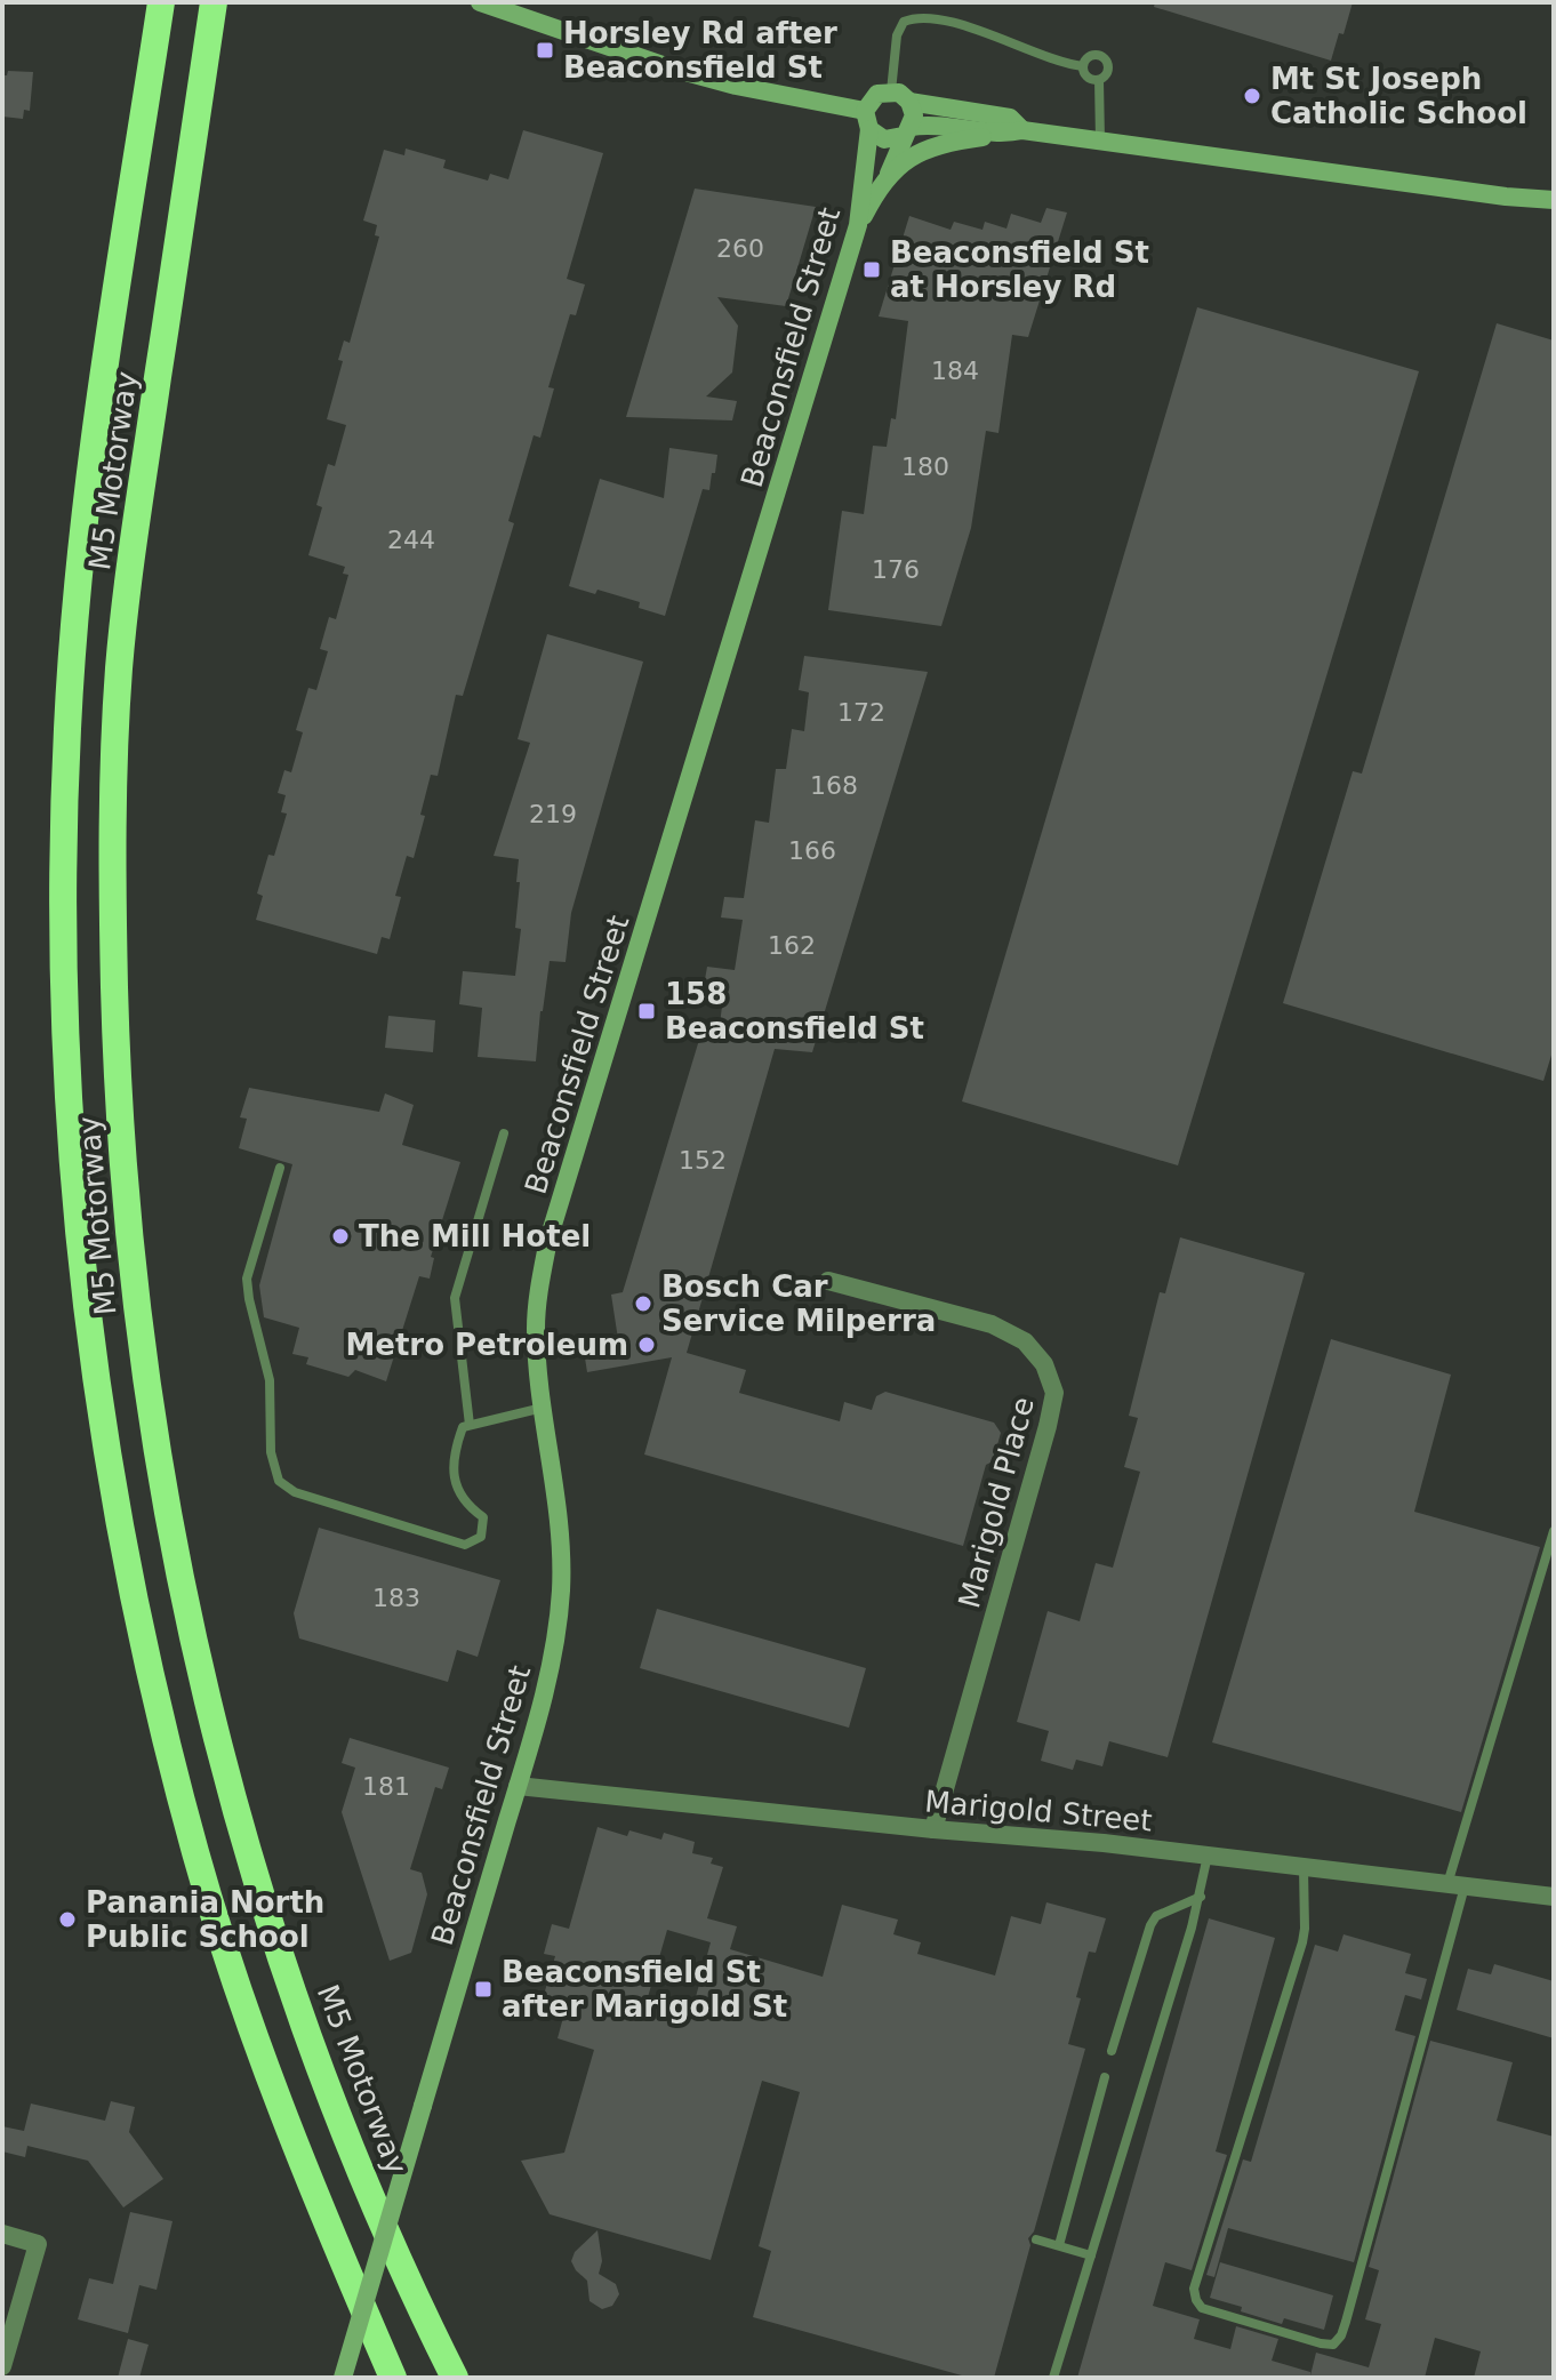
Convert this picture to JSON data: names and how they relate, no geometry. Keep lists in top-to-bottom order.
{
  "streets": {
    "highway": ["M5 Motorway"],
    "main road": ["Beaconsfield Street"],
    "street": ["Marigold Place", "Marigold Street"]
  },
  "crossings": [
    ["Beaconsfield Street", "Marigold Street"],
    ["Marigold Place", "Marigold Street"]
  ],
  "places": {
    "transit": [
      "Horsley Rd after Beaconsfield St",
      "Beaconsfield St at Horsley Rd",
      "158 Beaconsfield St",
      "Beaconsfield St after Marigold St"
    ],
    "other": [
      "Mt St Joseph Catholic School",
      "The Mill Hotel",
      "Bosch Car Service Milperra",
      "Metro Petroleum",
      "Panania North Public School"
    ]
  },
  "house_numbers": [
    "260",
    "184",
    "180",
    "244",
    "176",
    "172",
    "168",
    "219",
    "166",
    "162",
    "152",
    "183",
    "181"
  ]
}
